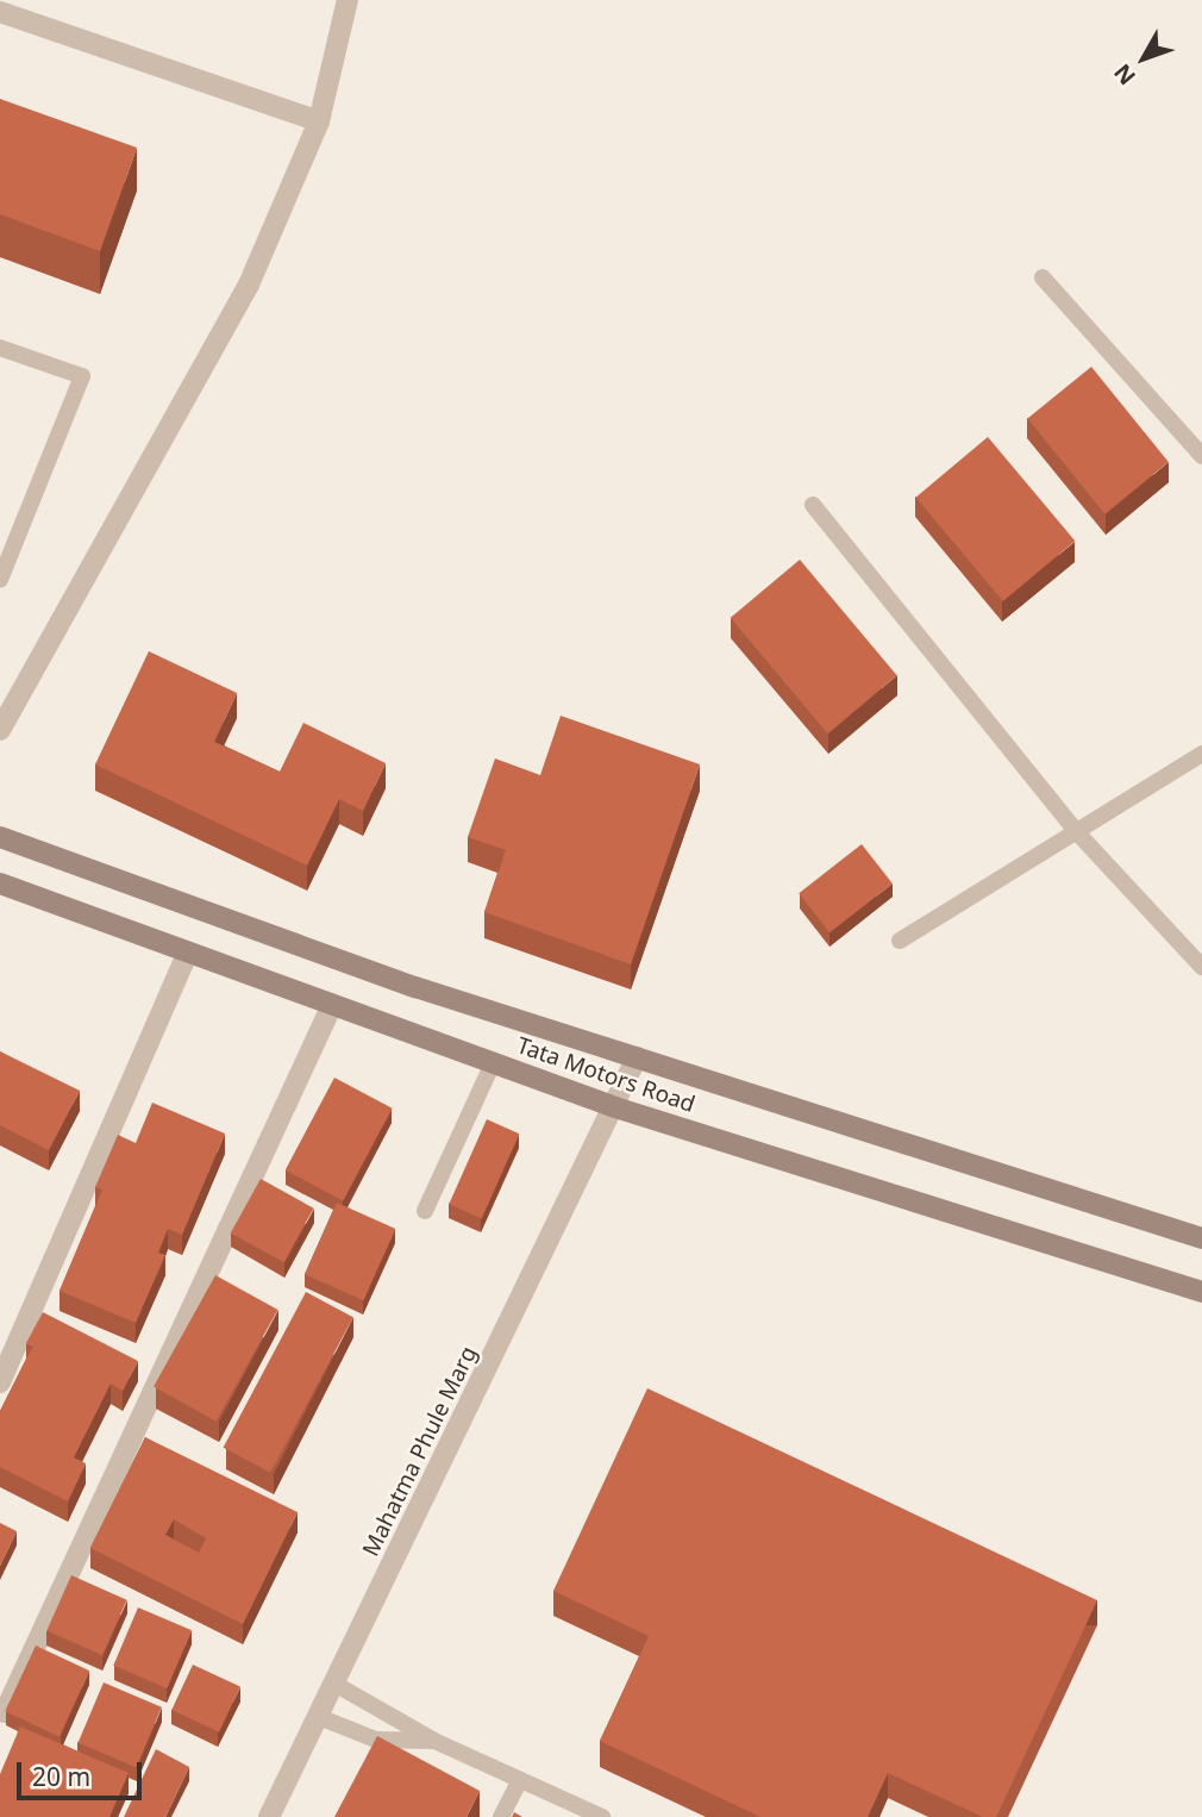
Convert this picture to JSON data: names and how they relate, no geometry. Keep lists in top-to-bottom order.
{
  "streets": {
    "main road": ["Tata Motors Road"],
    "street": ["Mahatma Phule Marg"]
  },
  "crossings": [
    ["Tata Motors Road", "Mahatma Phule Marg"]
  ],
  "scale_bar": "20 m",
  "north": "bottom left"
}
